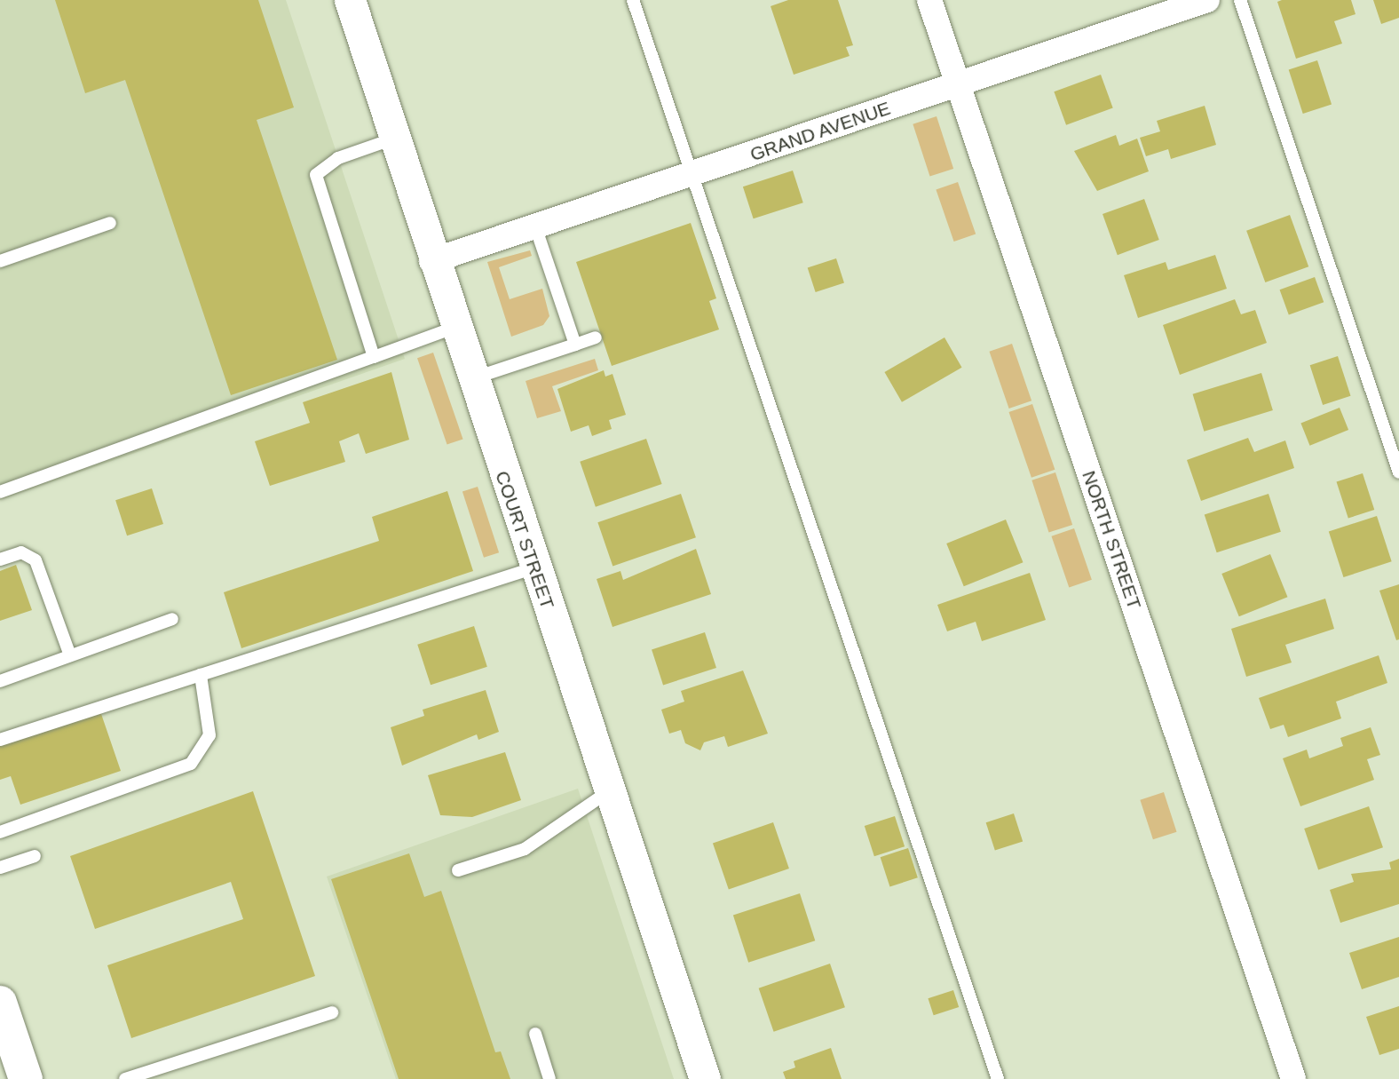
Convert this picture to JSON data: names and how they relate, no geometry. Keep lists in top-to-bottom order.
{
  "streets": {
    "street": ["GRAND AVENUE", "COURT STREET", "NORTH STREET"]
  },
  "crossings": [
    ["GRAND AVENUE", "COURT STREET"],
    ["GRAND AVENUE", "NORTH STREET"]
  ]
}
